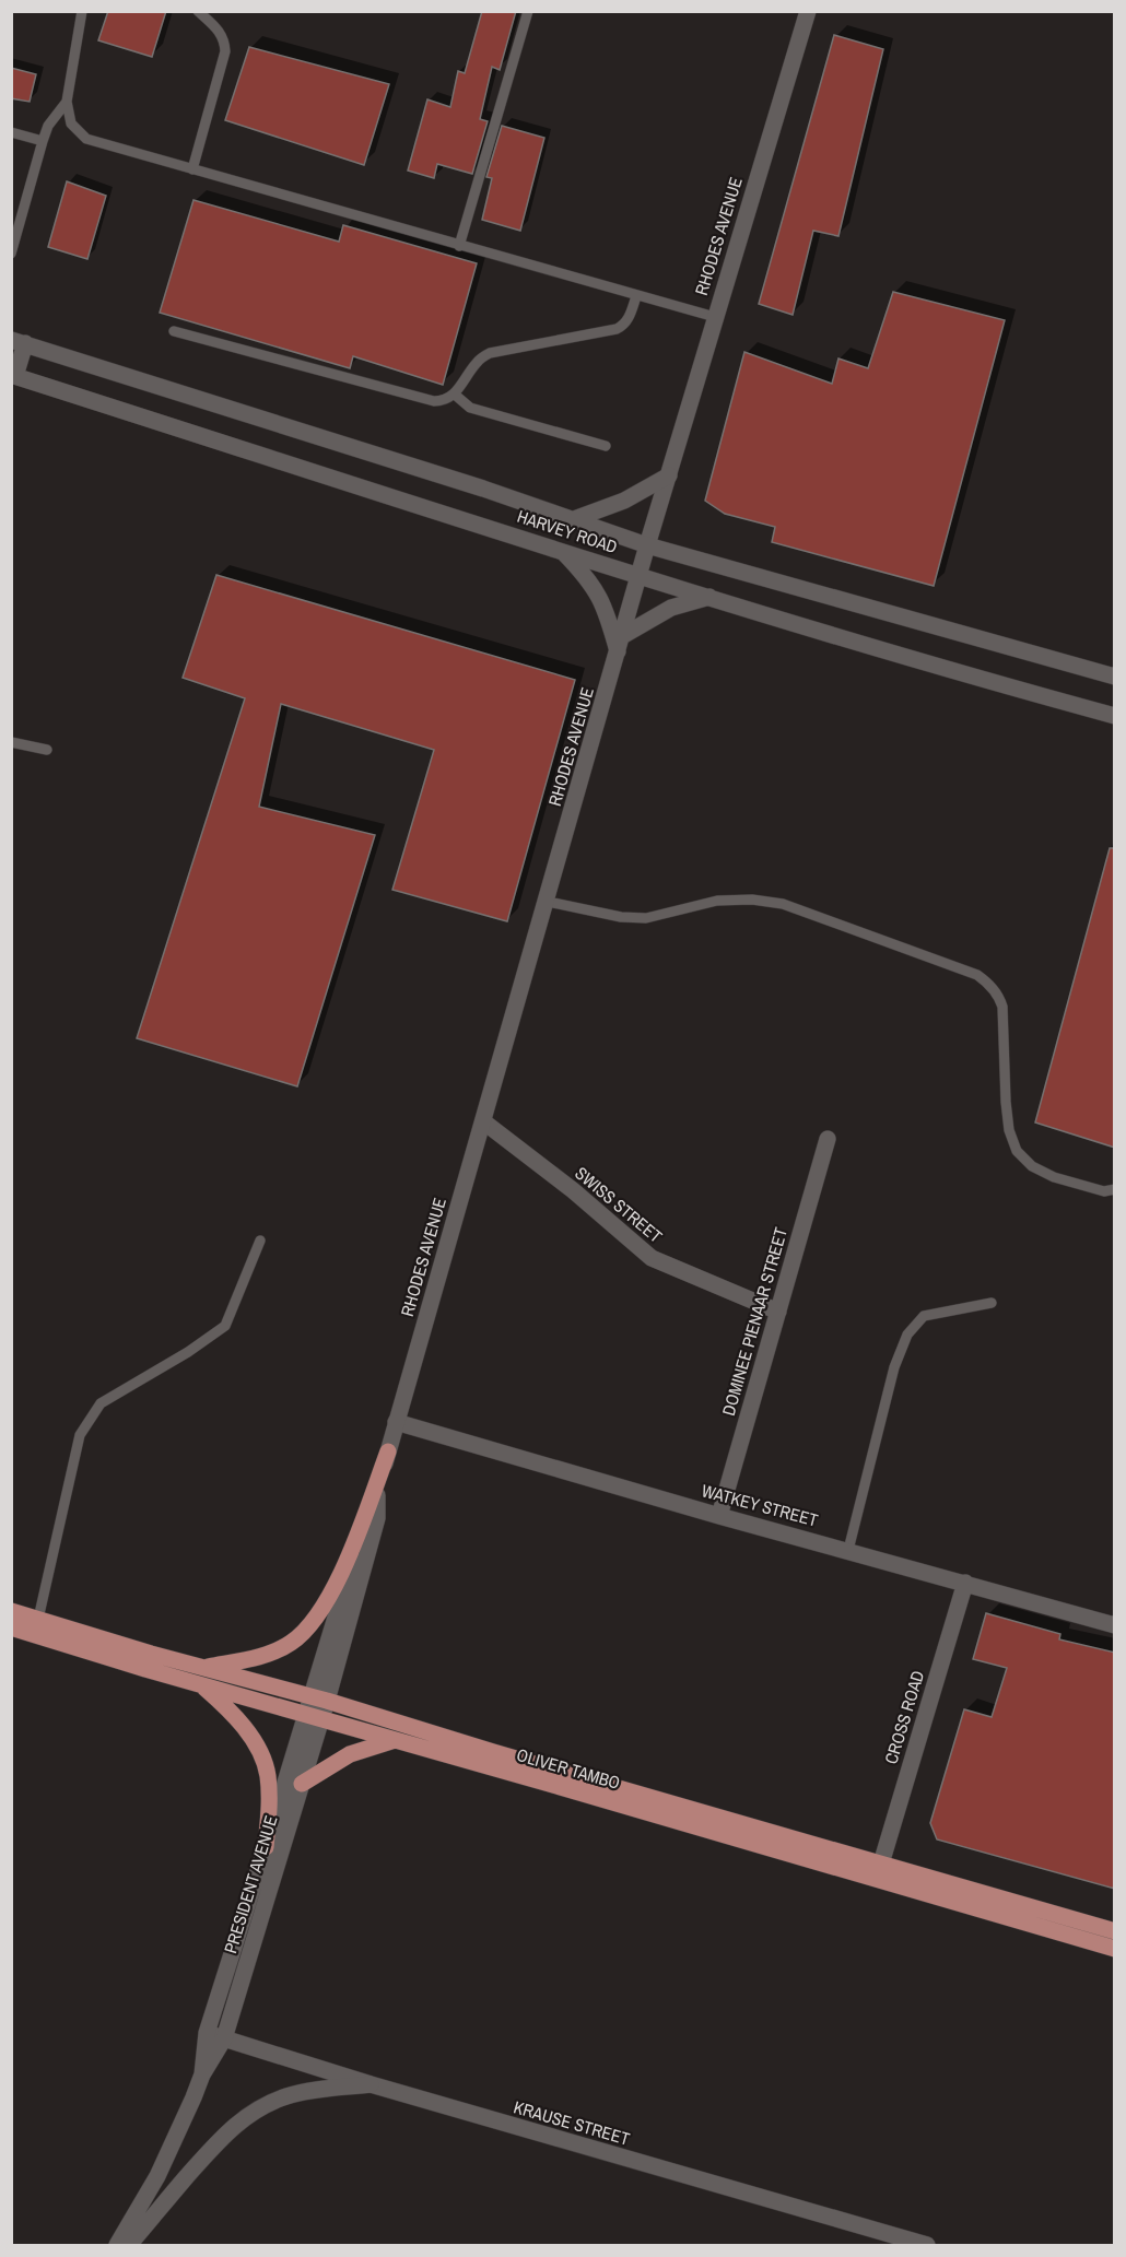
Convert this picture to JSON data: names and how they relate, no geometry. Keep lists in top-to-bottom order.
{
  "streets": {
    "main road": ["OLIVER TAMBO"],
    "street": [
      "RHODES AVENUE",
      "HARVEY ROAD",
      "SWISS STREET",
      "DOMINEE PIENAAR STREET",
      "WATKEY STREET",
      "CROSS ROAD",
      "PRESIDENT AVENUE",
      "KRAUSE STREET"
    ]
  },
  "crossings": [
    ["RHODES AVENUE", "HARVEY ROAD"],
    ["RHODES AVENUE", "SWISS STREET"],
    ["RHODES AVENUE", "WATKEY STREET"],
    ["RHODES AVENUE", "OLIVER TAMBO"],
    ["RHODES AVENUE", "PRESIDENT AVENUE"],
    ["SWISS STREET", "DOMINEE PIENAAR STREET"],
    ["DOMINEE PIENAAR STREET", "WATKEY STREET"],
    ["WATKEY STREET", "CROSS ROAD"],
    ["CROSS ROAD", "OLIVER TAMBO"],
    ["OLIVER TAMBO", "PRESIDENT AVENUE"],
    ["PRESIDENT AVENUE", "KRAUSE STREET"]
  ]
}
